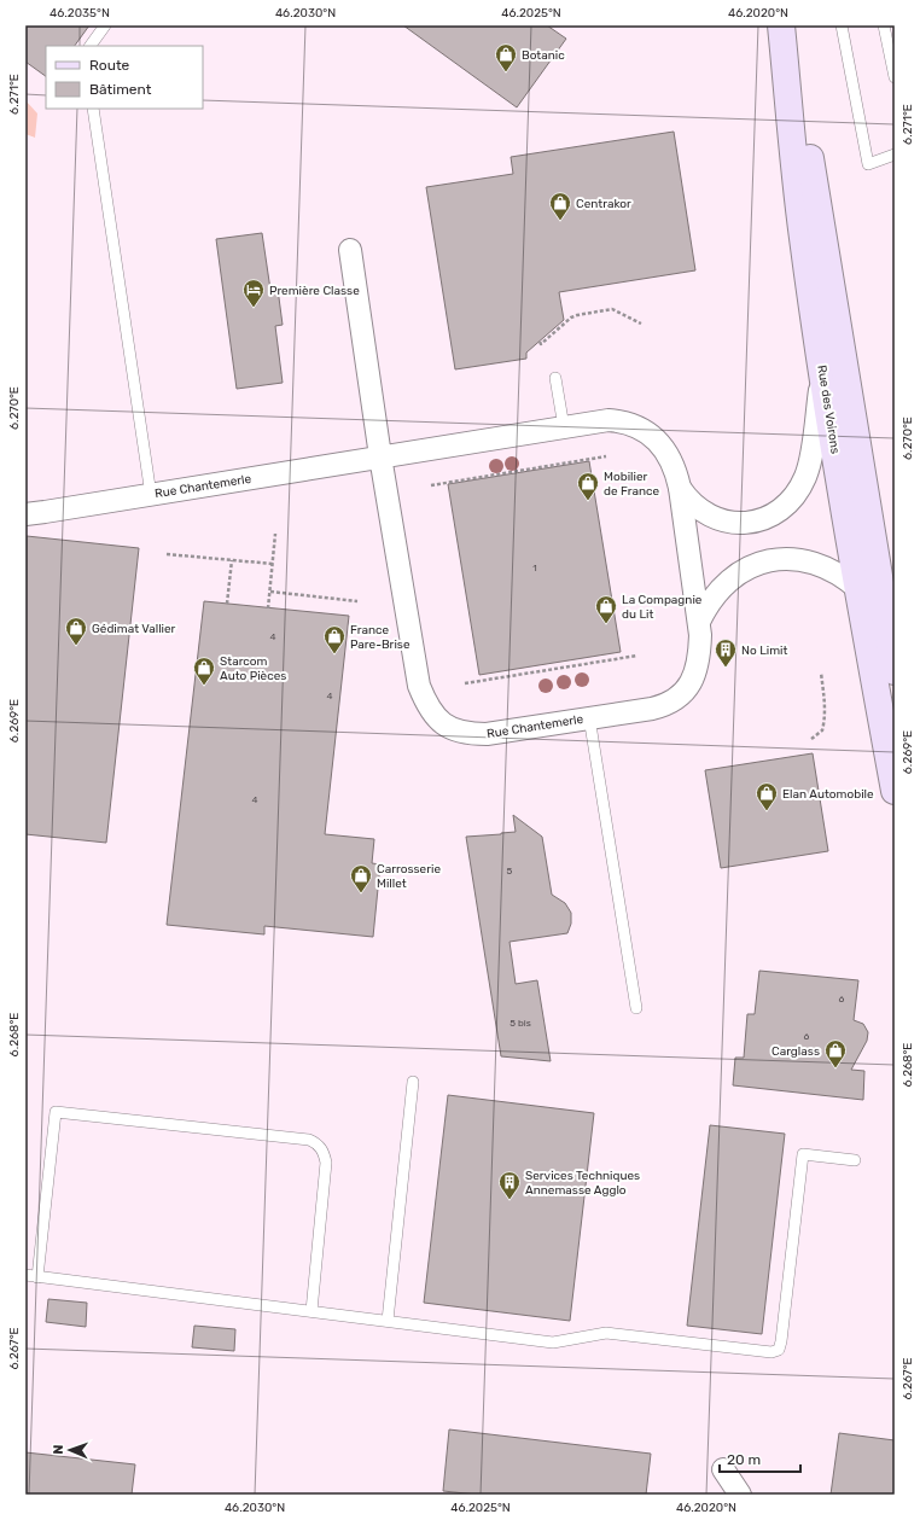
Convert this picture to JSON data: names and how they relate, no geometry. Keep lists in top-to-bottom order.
{
  "streets": {
    "street": ["Rue des Voirons", "Rue Chantemerle"]
  },
  "crossings": [
    ["Rue des Voirons", "Rue Chantemerle"]
  ],
  "places": {
    "shop": [
      "Botanic",
      "Centrakor",
      "Mobilier de France",
      "La Compagnie du Lit",
      "Gédimat Vallier",
      "France Pare-Brise",
      "Starcom Auto Pièces",
      "Elan Automobile",
      "Carrosserie Millet",
      "Carglass"
    ],
    "hotel": ["Première Classe"],
    "building": ["No Limit", "Services Techniques Annemasse Agglo"]
  },
  "house_numbers": [
    "1",
    "4",
    "4",
    "4",
    "5",
    "6",
    "5 bis",
    "6"
  ],
  "legend": ["Route", "Bâtiment"],
  "scale_bar": "20 m",
  "north": "left",
  "coordinates": [
    "46.2035°N",
    "46.2030°N",
    "46.2025°N",
    "46.2020°N",
    "6.271°E",
    "6.270°E",
    "6.269°E",
    "6.268°E",
    "6.267°E"
  ]
}
